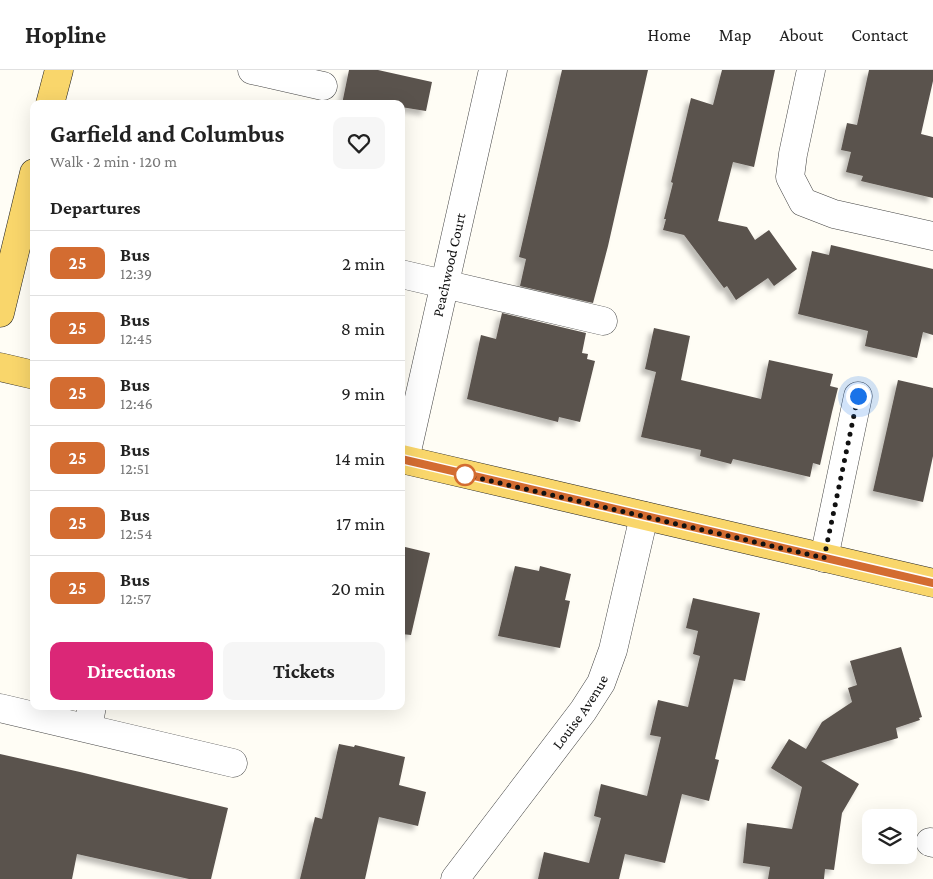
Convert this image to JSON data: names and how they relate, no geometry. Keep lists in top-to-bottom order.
{
  "streets": {
    "street": ["Peachwood Court", "Louise Avenue"]
  },
  "lines": ["bus line 25"],
  "page": {
    "header": "Hopline",
    "nav": [
      "Home",
      "Map",
      "About",
      "Contact"
    ],
    "heading": [
      ["Garfield and Columbus", "Walk · 2 min · 120 m"],
      "Departures"
    ],
    "list": [
      {
        "mark": "25",
        "name": "Bus",
        "note": "12:39",
        "value": "2 min"
      },
      {
        "mark": "25",
        "name": "Bus",
        "note": "12:45",
        "value": "8 min"
      },
      {
        "mark": "25",
        "name": "Bus",
        "note": "12:46",
        "value": "9 min"
      },
      {
        "mark": "25",
        "name": "Bus",
        "note": "12:51",
        "value": "14 min"
      },
      {
        "mark": "25",
        "name": "Bus",
        "note": "12:54",
        "value": "17 min"
      },
      {
        "mark": "25",
        "name": "Bus",
        "note": "12:57",
        "value": "20 min"
      }
    ],
    "buttons": ["Directions", "Tickets"]
  }
}
